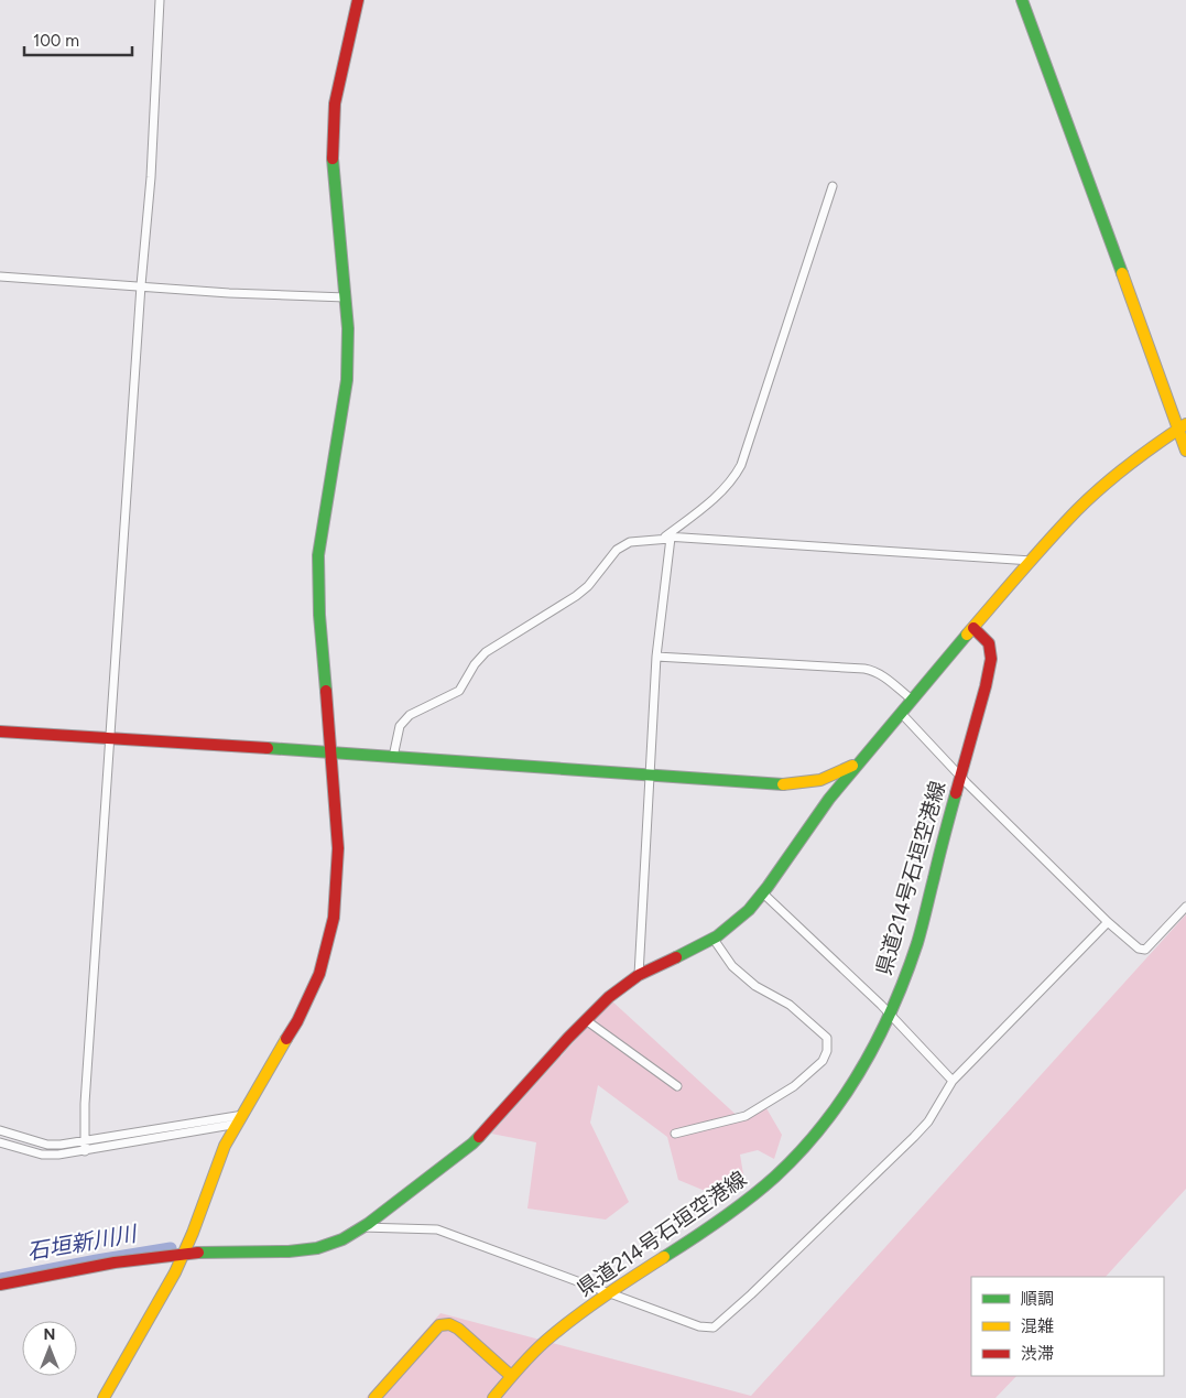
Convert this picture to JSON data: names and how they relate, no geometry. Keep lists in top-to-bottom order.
{
  "streets": {
    "street": ["県道214号石垣空港線"]
  },
  "water": ["石垣新川川"],
  "legend": ["順調", "混雑", "渋滞"],
  "scale_bar": "100 m",
  "north": "top"
}
